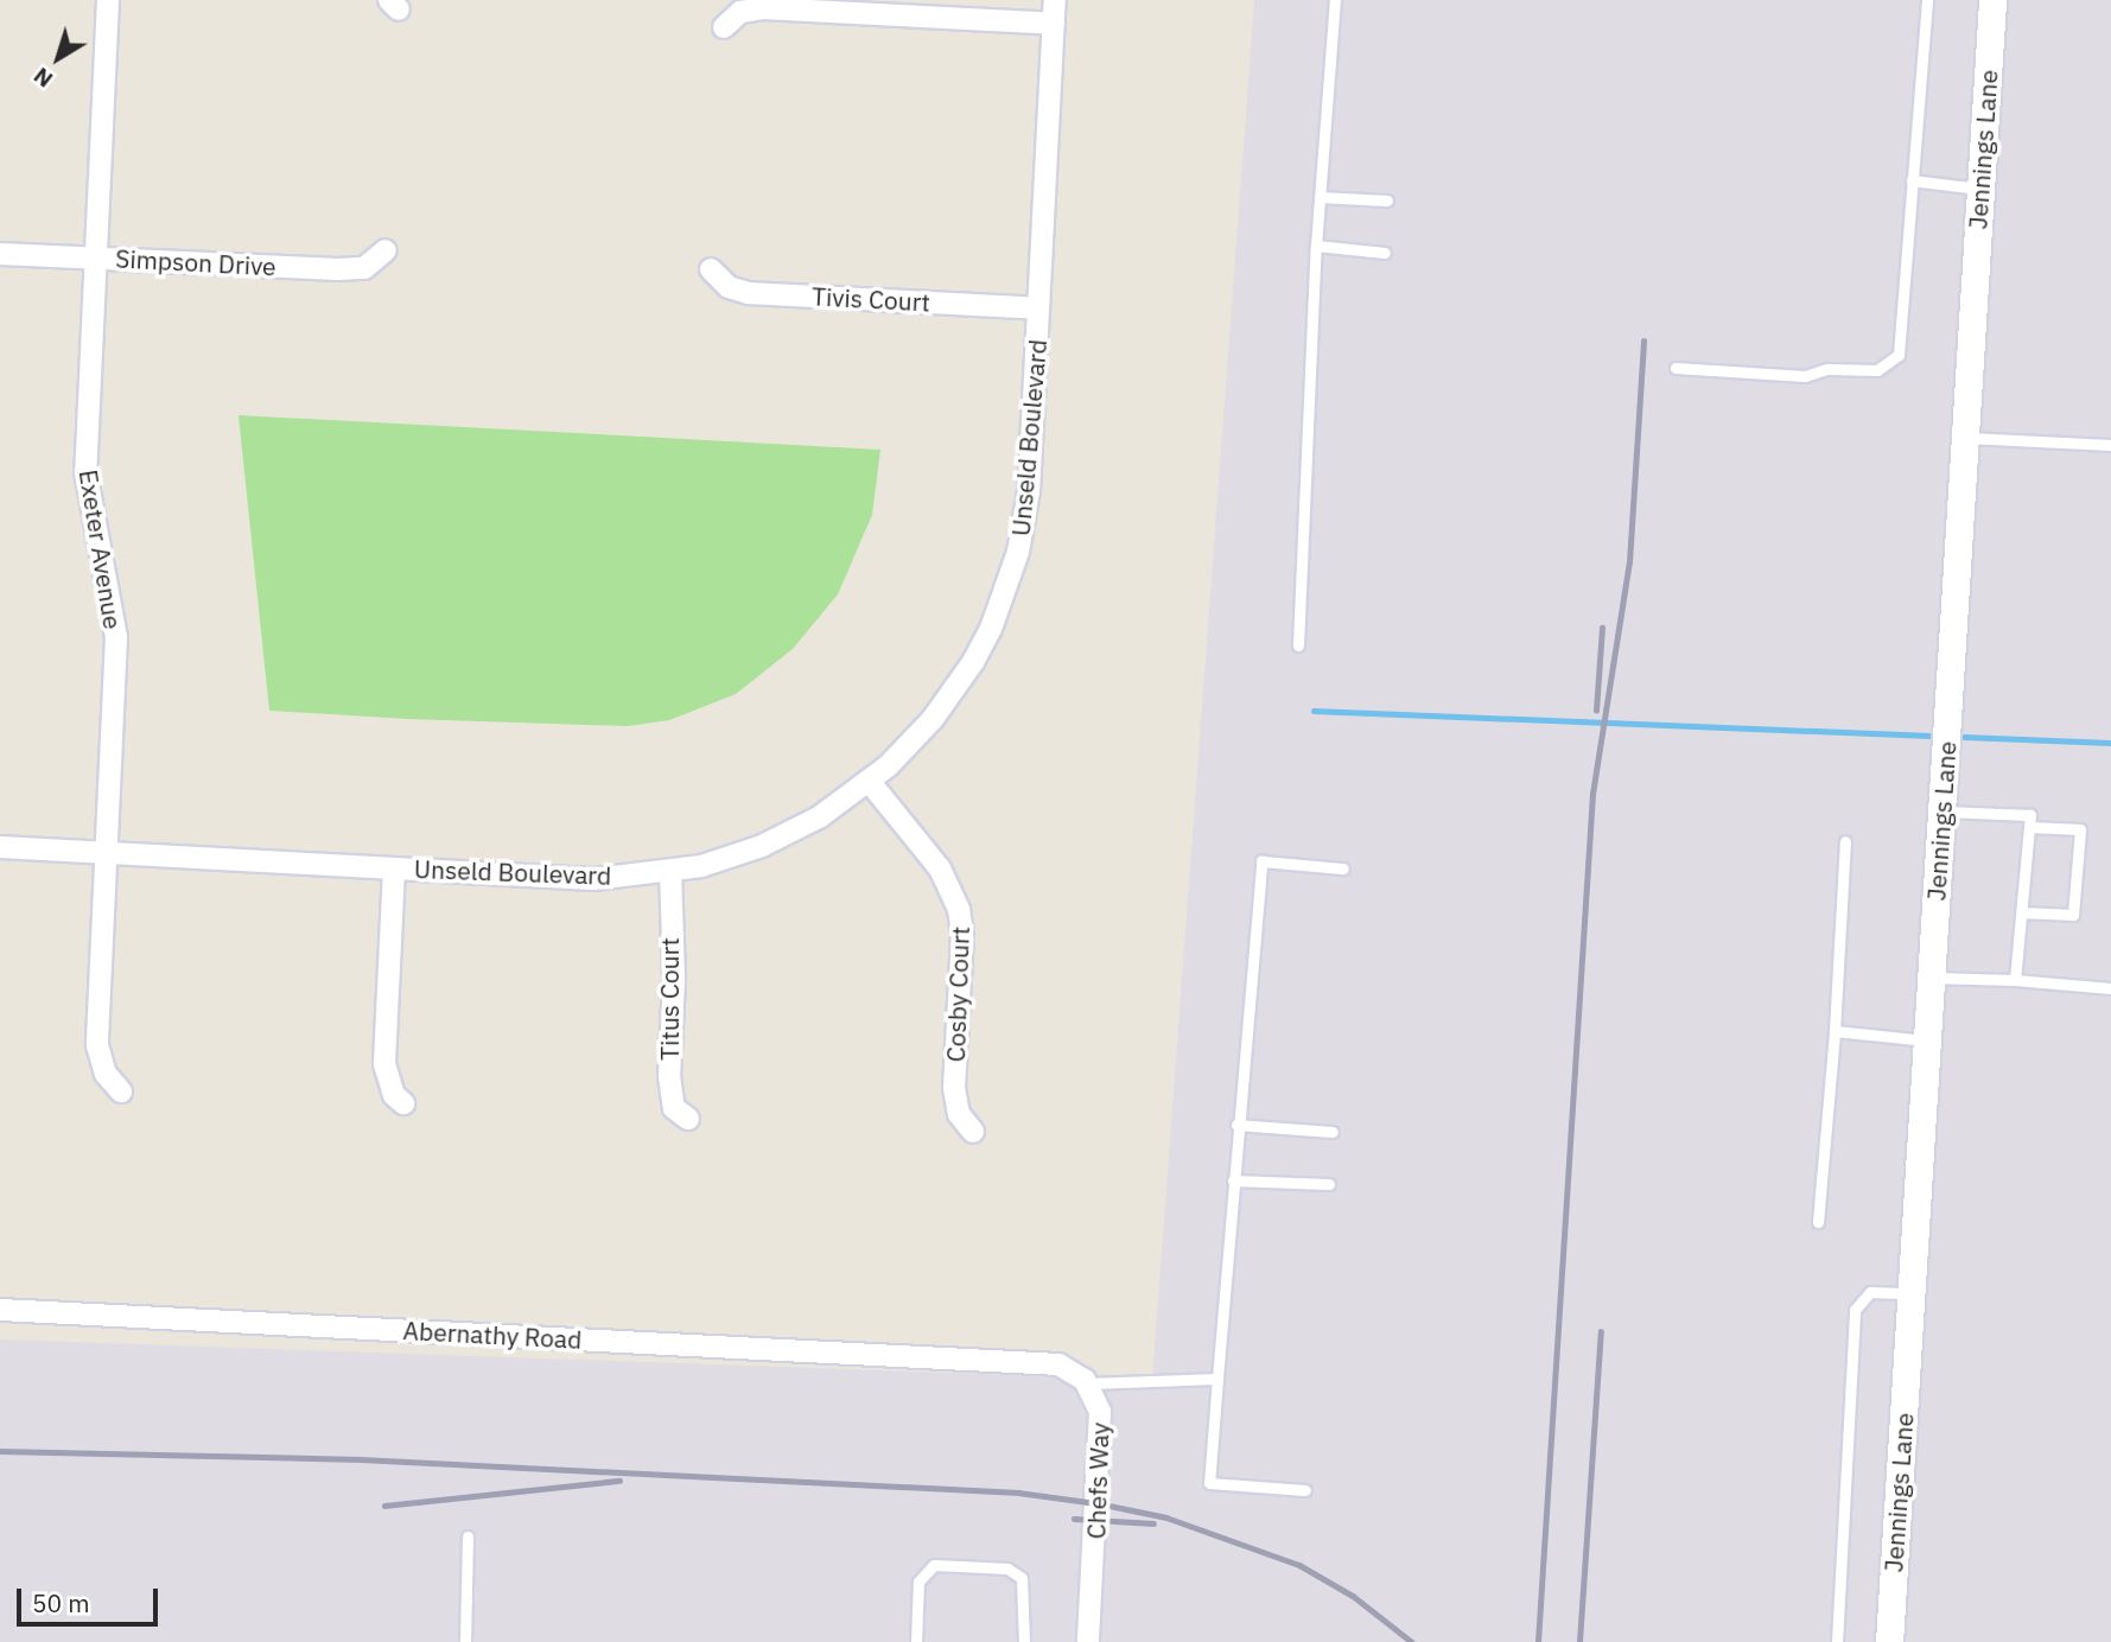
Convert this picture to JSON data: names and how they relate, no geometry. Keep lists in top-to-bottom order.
{
  "streets": {
    "street": [
      "Jennings Lane",
      "Simpson Drive",
      "Tivis Court",
      "Unseld Boulevard",
      "Exeter Avenue",
      "Cosby Court",
      "Titus Court",
      "Abernathy Road",
      "Chefs Way"
    ]
  },
  "crossings": [
    ["Simpson Drive", "Exeter Avenue"],
    ["Tivis Court", "Unseld Boulevard"],
    ["Unseld Boulevard", "Exeter Avenue"],
    ["Unseld Boulevard", "Cosby Court"],
    ["Unseld Boulevard", "Titus Court"],
    ["Abernathy Road", "Chefs Way"]
  ],
  "scale_bar": "50 m",
  "north": "bottom left"
}
